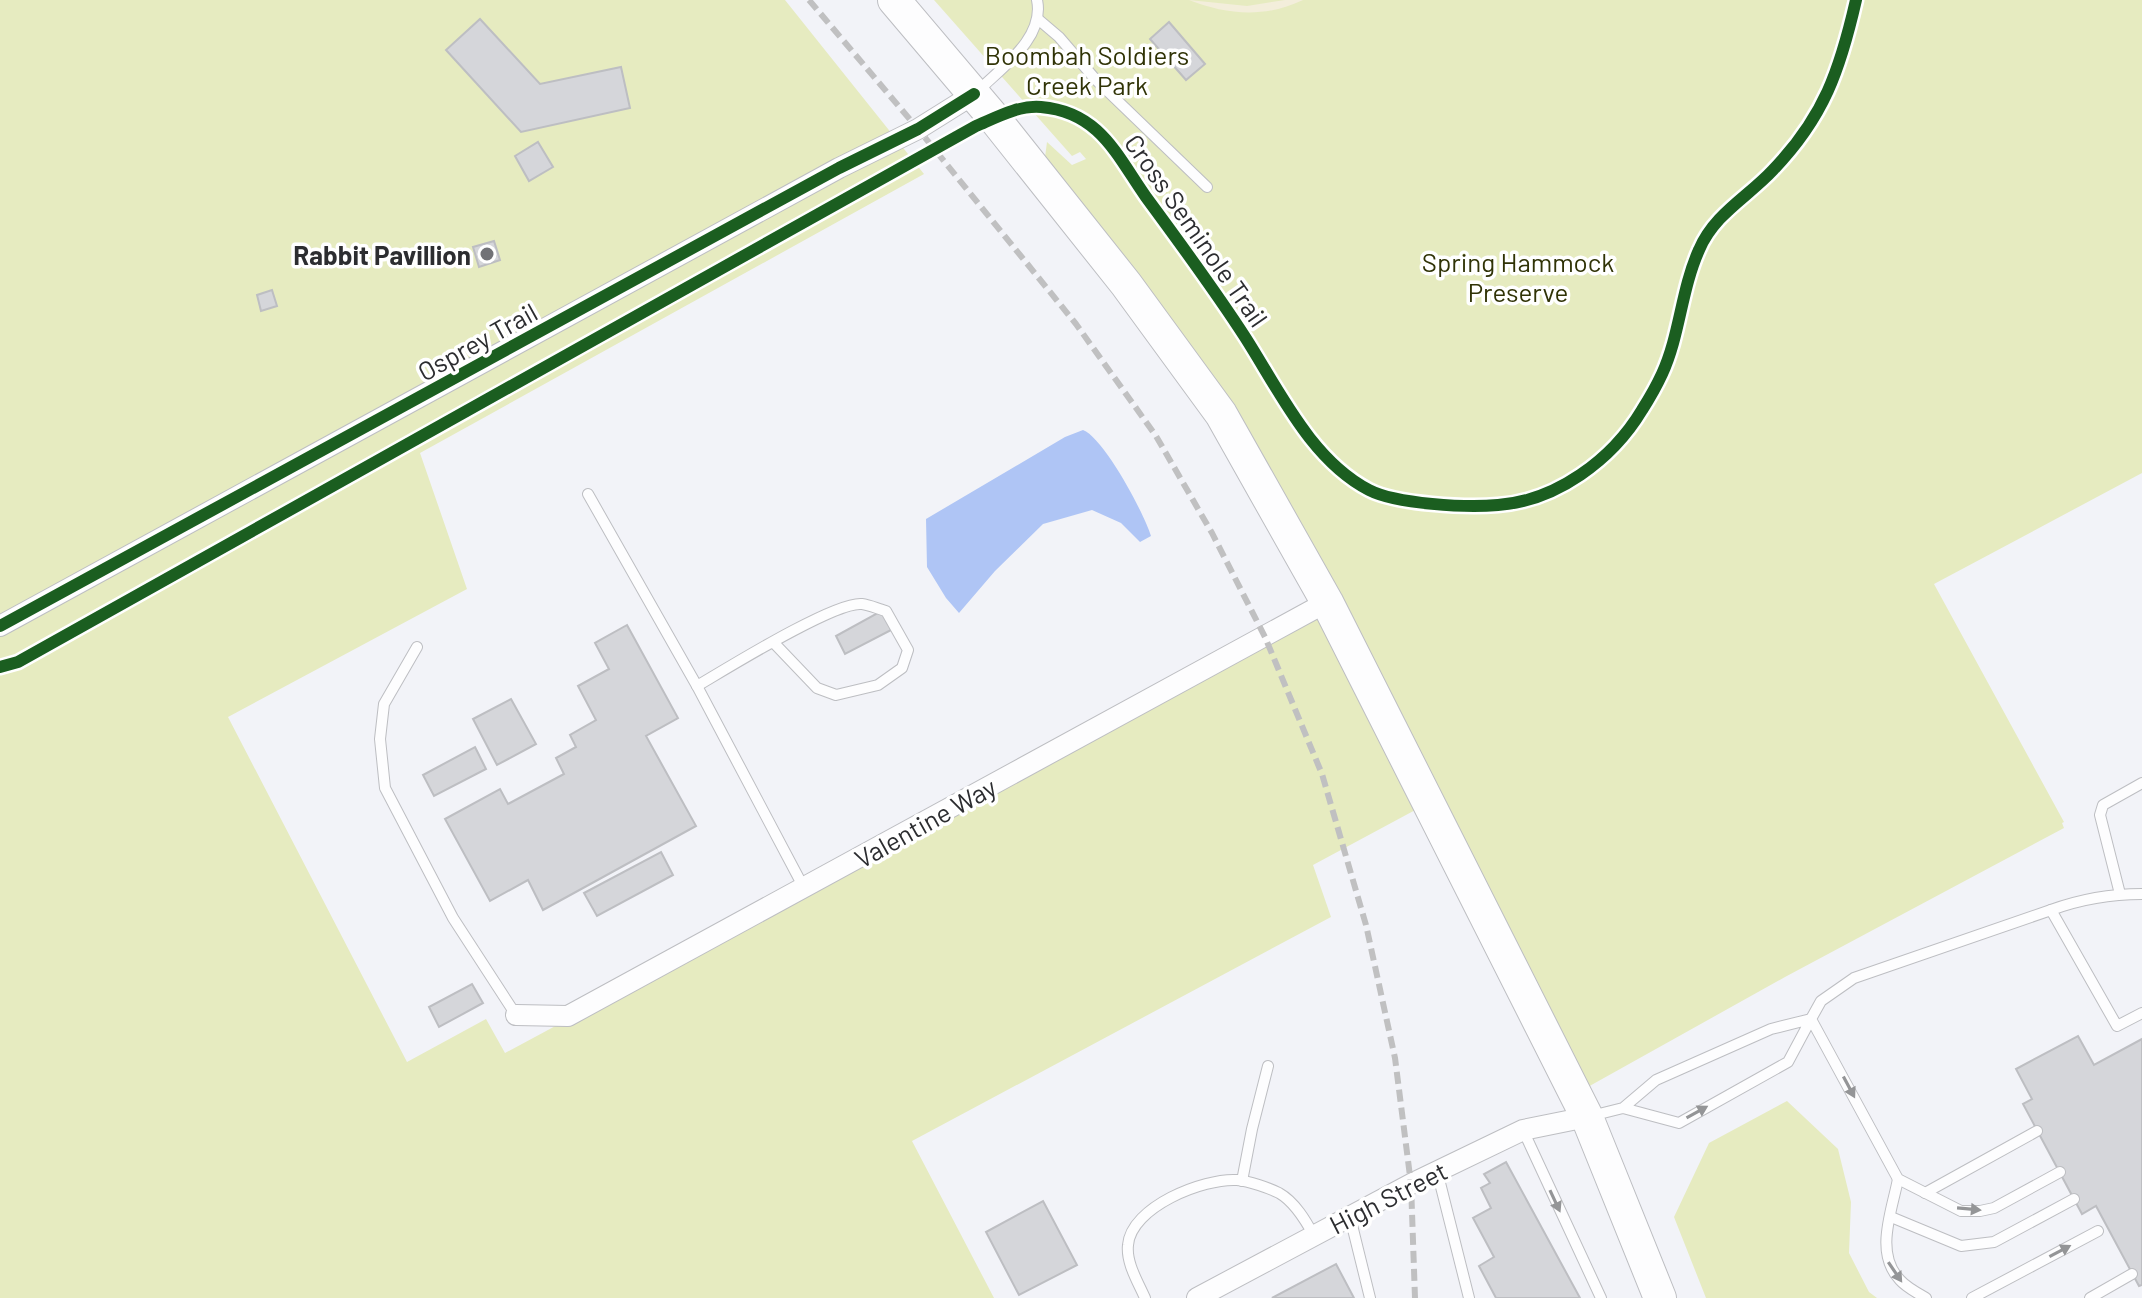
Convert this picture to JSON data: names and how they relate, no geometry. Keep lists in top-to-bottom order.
{
  "streets": {
    "street": ["Osprey Trail", "Valentine Way", "High Street"],
    "cycle path": ["Cross Seminole Trail"]
  },
  "parks": ["Boombah Soldiers Creek Park", "Spring Hammock Preserve"],
  "places": ["Rabbit Pavillion"]
}
